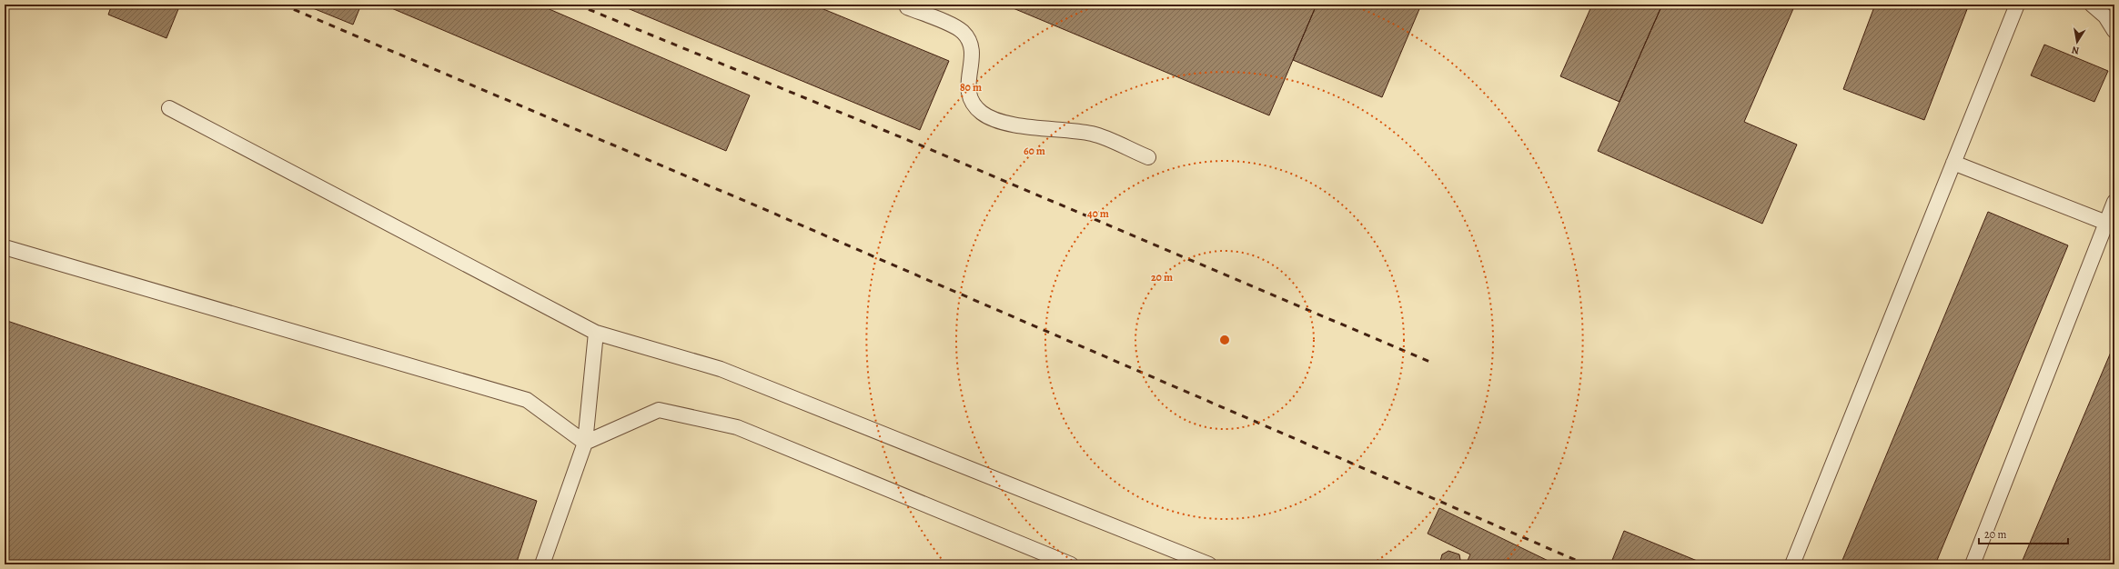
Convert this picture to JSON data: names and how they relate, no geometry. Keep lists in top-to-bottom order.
{
  "scale_bar": "20 m",
  "north": "bottom",
  "rings": [
    "80 m",
    "60 m",
    "40 m",
    "20 m"
  ]
}
